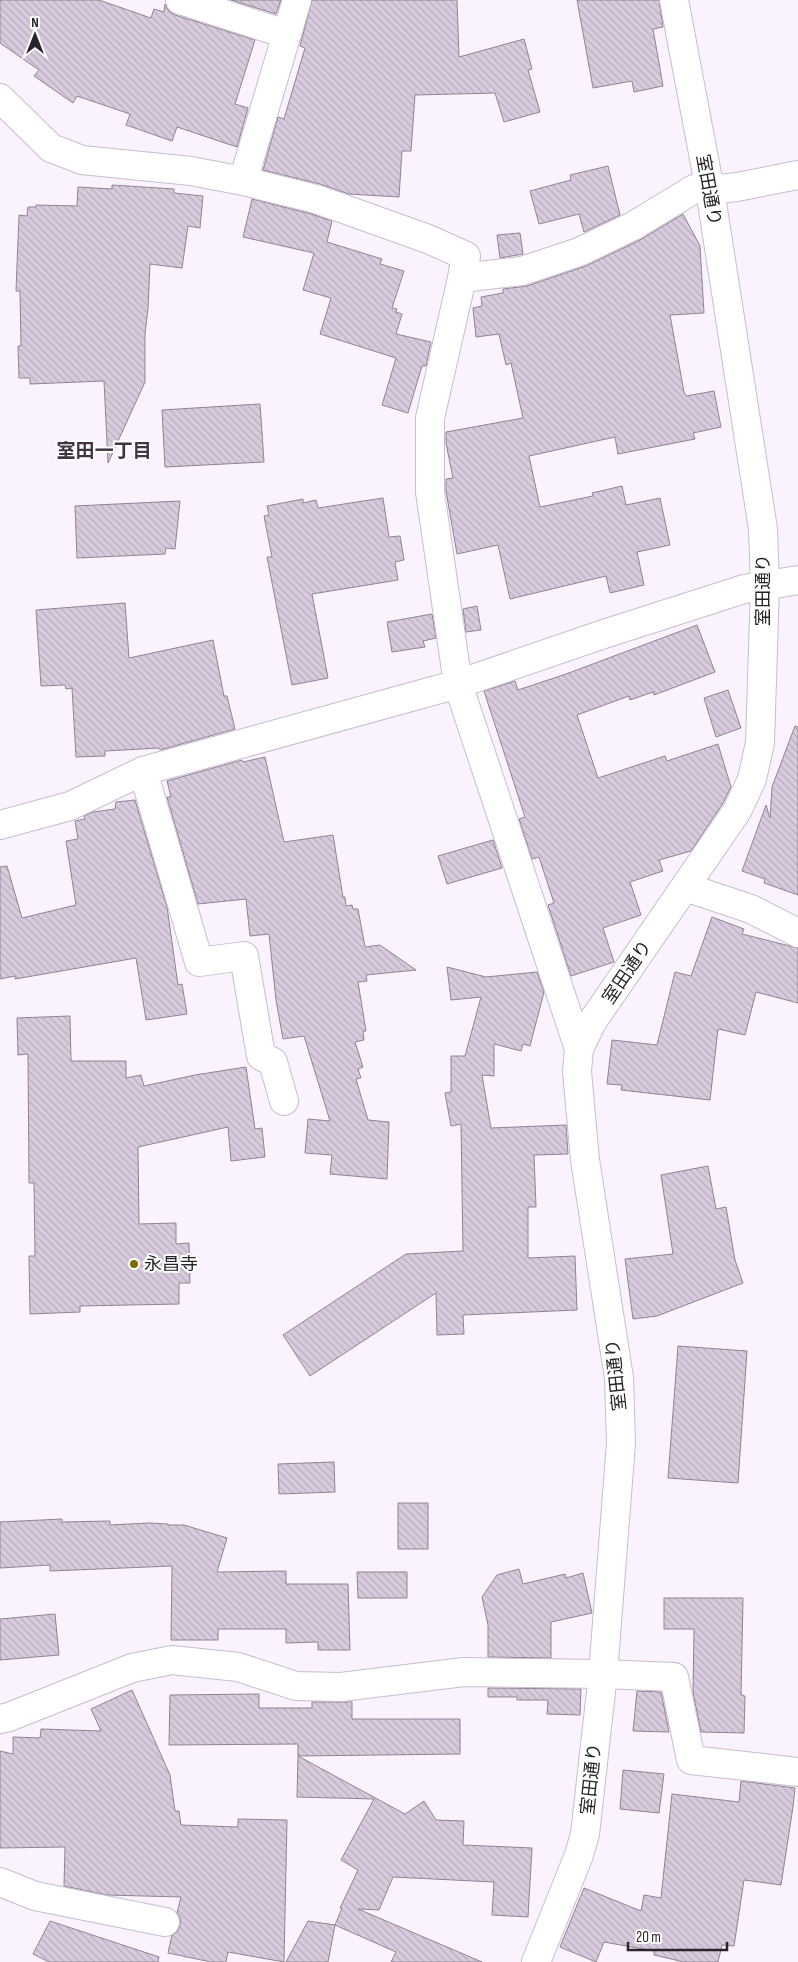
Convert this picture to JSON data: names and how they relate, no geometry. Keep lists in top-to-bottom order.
{
  "streets": {
    "street": ["室田通り"]
  },
  "districts": ["室田一丁目"],
  "places": ["永昌寺"],
  "scale_bar": "20 m",
  "north": "top"
}
